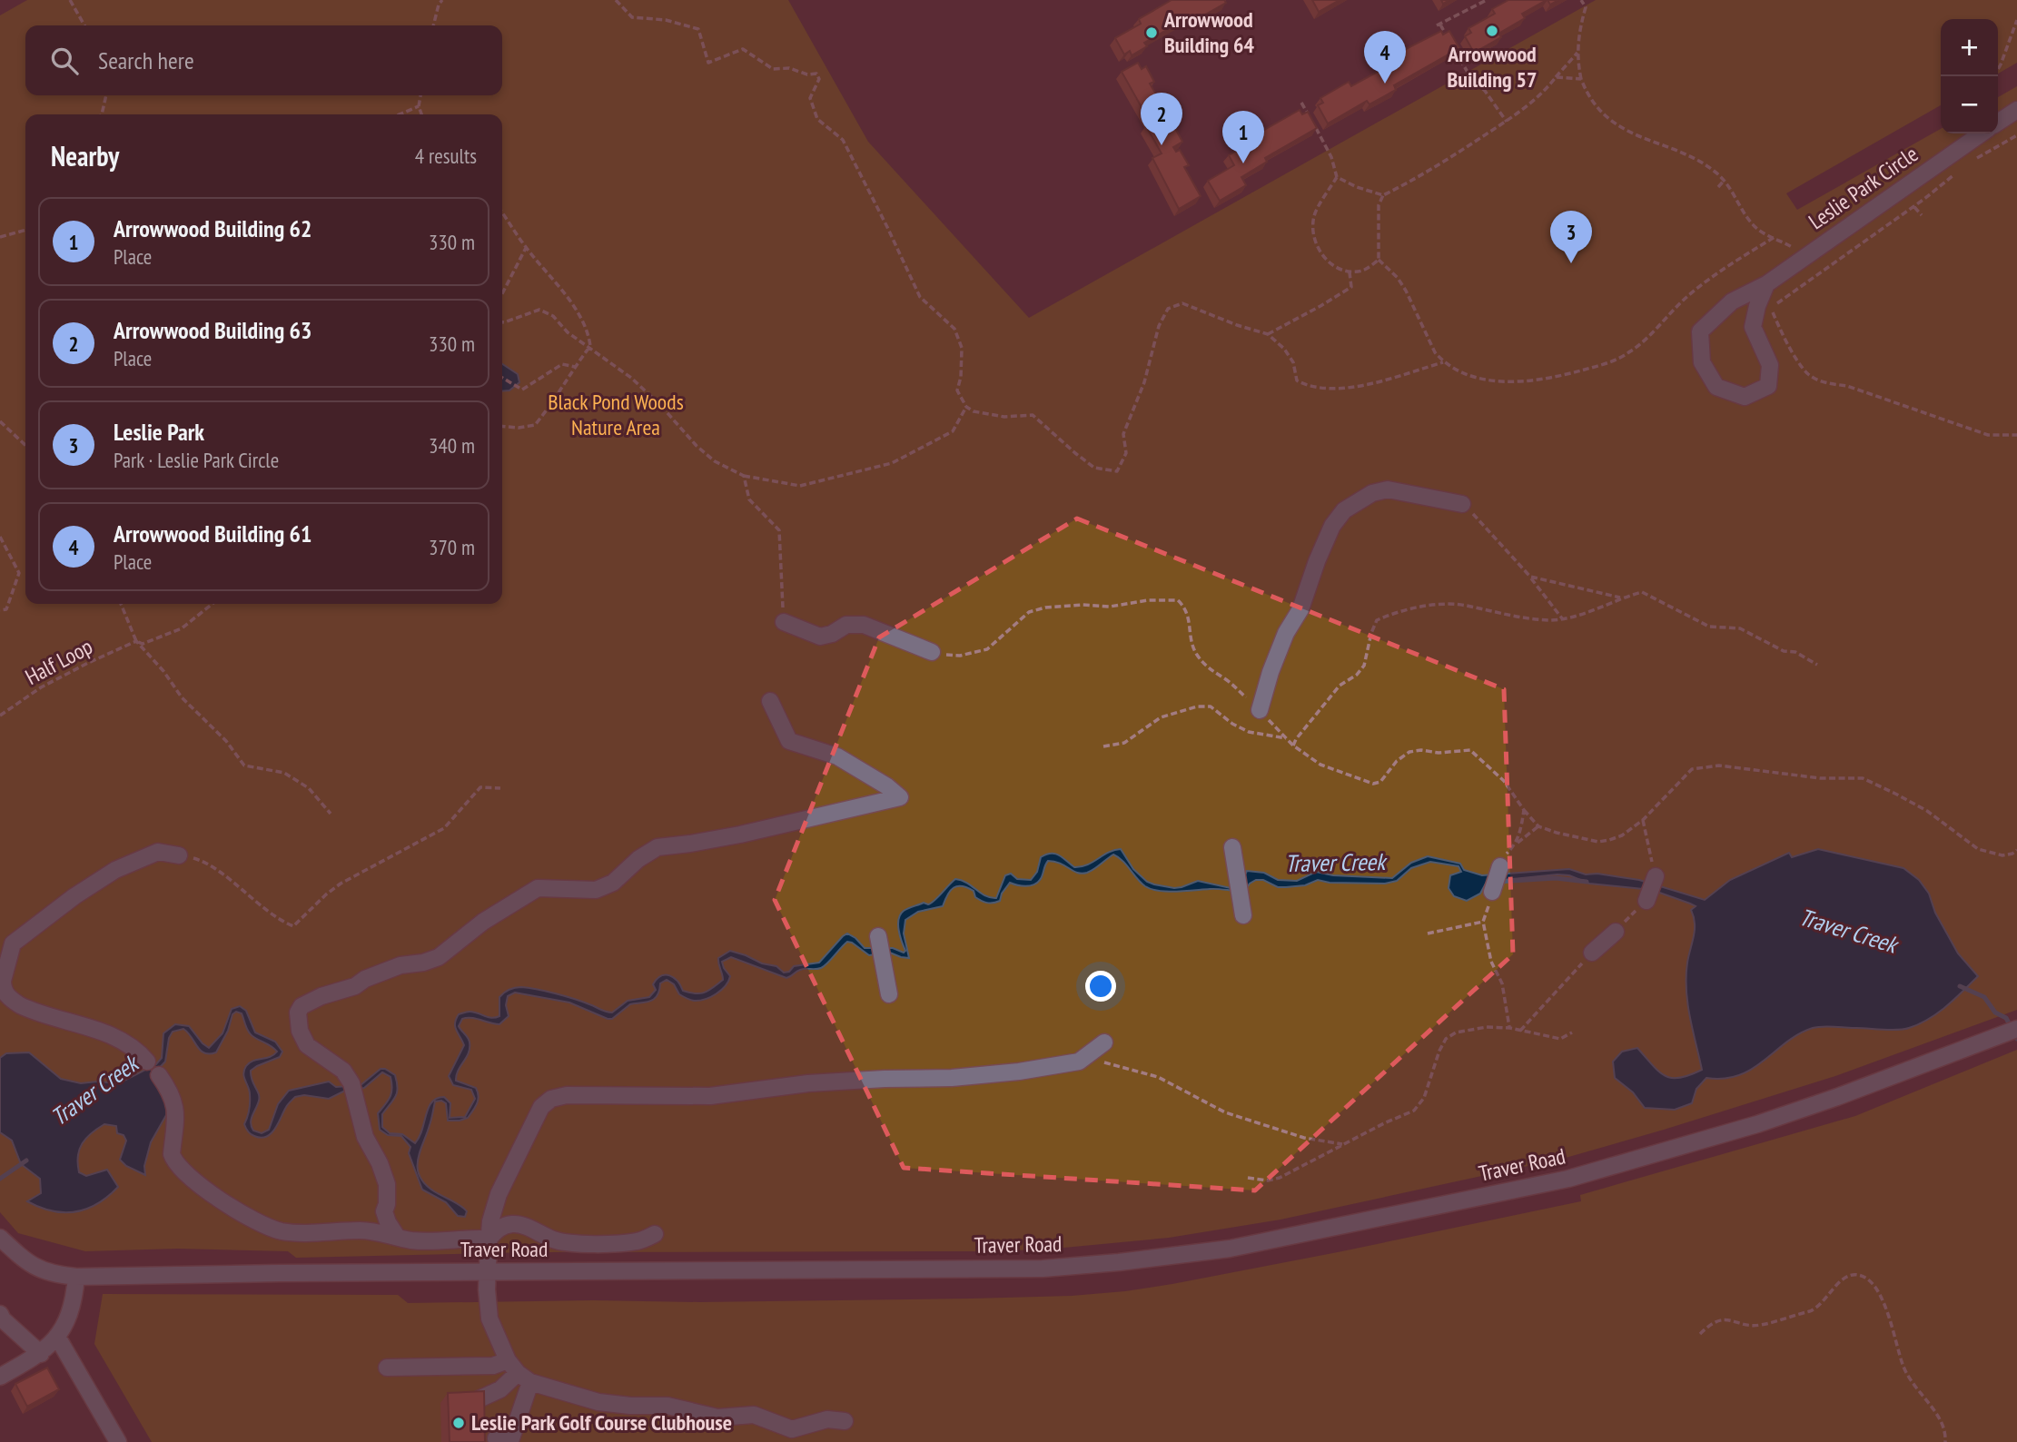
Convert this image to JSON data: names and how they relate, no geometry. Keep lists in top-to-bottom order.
{
  "streets": {
    "street": ["Leslie Park Circle", "Traver Road"],
    "path": ["Half Loop"]
  },
  "water": ["Traver Creek"],
  "parks": ["Black Pond Woods Nature Area"],
  "places": ["Arrowwood Building 57", "Arrowwood Building 64", "Leslie Park Golf Course Clubhouse"],
  "page": {
    "map_buttons": ["+", "−"],
    "search": "Search here",
    "pins": [
      "4",
      "2",
      "1",
      "3"
    ],
    "heading": ["Nearby", "4 results"],
    "list": [
      {
        "mark": "1",
        "name": "Arrowwood Building 62",
        "note": "Place",
        "value": "330 m"
      },
      {
        "mark": "2",
        "name": "Arrowwood Building 63",
        "note": "Place",
        "value": "330 m"
      },
      {
        "mark": "3",
        "name": "Leslie Park",
        "note": "Park · Leslie Park Circle",
        "value": "340 m"
      },
      {
        "mark": "4",
        "name": "Arrowwood Building 61",
        "note": "Place",
        "value": "370 m"
      }
    ]
  }
}
